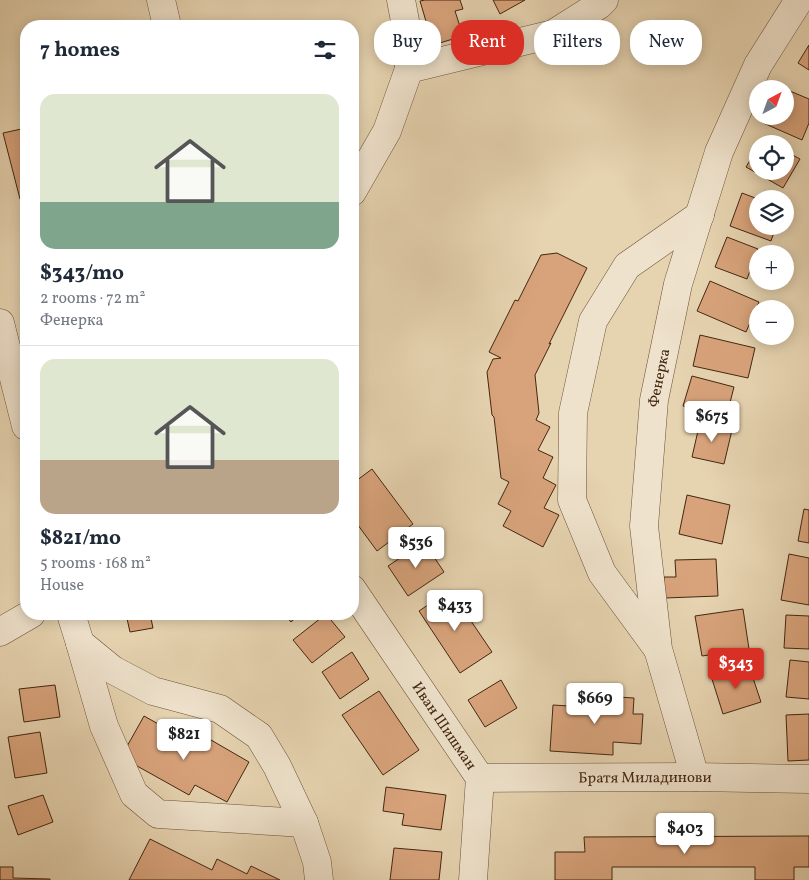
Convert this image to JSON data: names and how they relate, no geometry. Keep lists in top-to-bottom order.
{
  "streets": {
    "street": ["Фенерка", "Иван Шишман", "Братя Миладинови"]
  },
  "crossings": [
    ["Фенерка", "Братя Миладинови"],
    ["Иван Шишман", "Братя Миладинови"]
  ],
  "north": "top right",
  "page": {
    "chip": [
      "Buy",
      "Rent",
      "Filters",
      "New"
    ],
    "heading": "7 homes",
    "map_buttons": ["+", "−"],
    "list": [
      {
        "name": "$343/mo",
        "note": "2 rooms · 72 m² · Фенерка"
      },
      {
        "name": "$821/mo",
        "note": "5 rooms · 168 m² · House"
      }
    ],
    "price": [
      "$675",
      "$536",
      "$433",
      "$343",
      "$669",
      "$821",
      "$403"
    ]
  }
}
